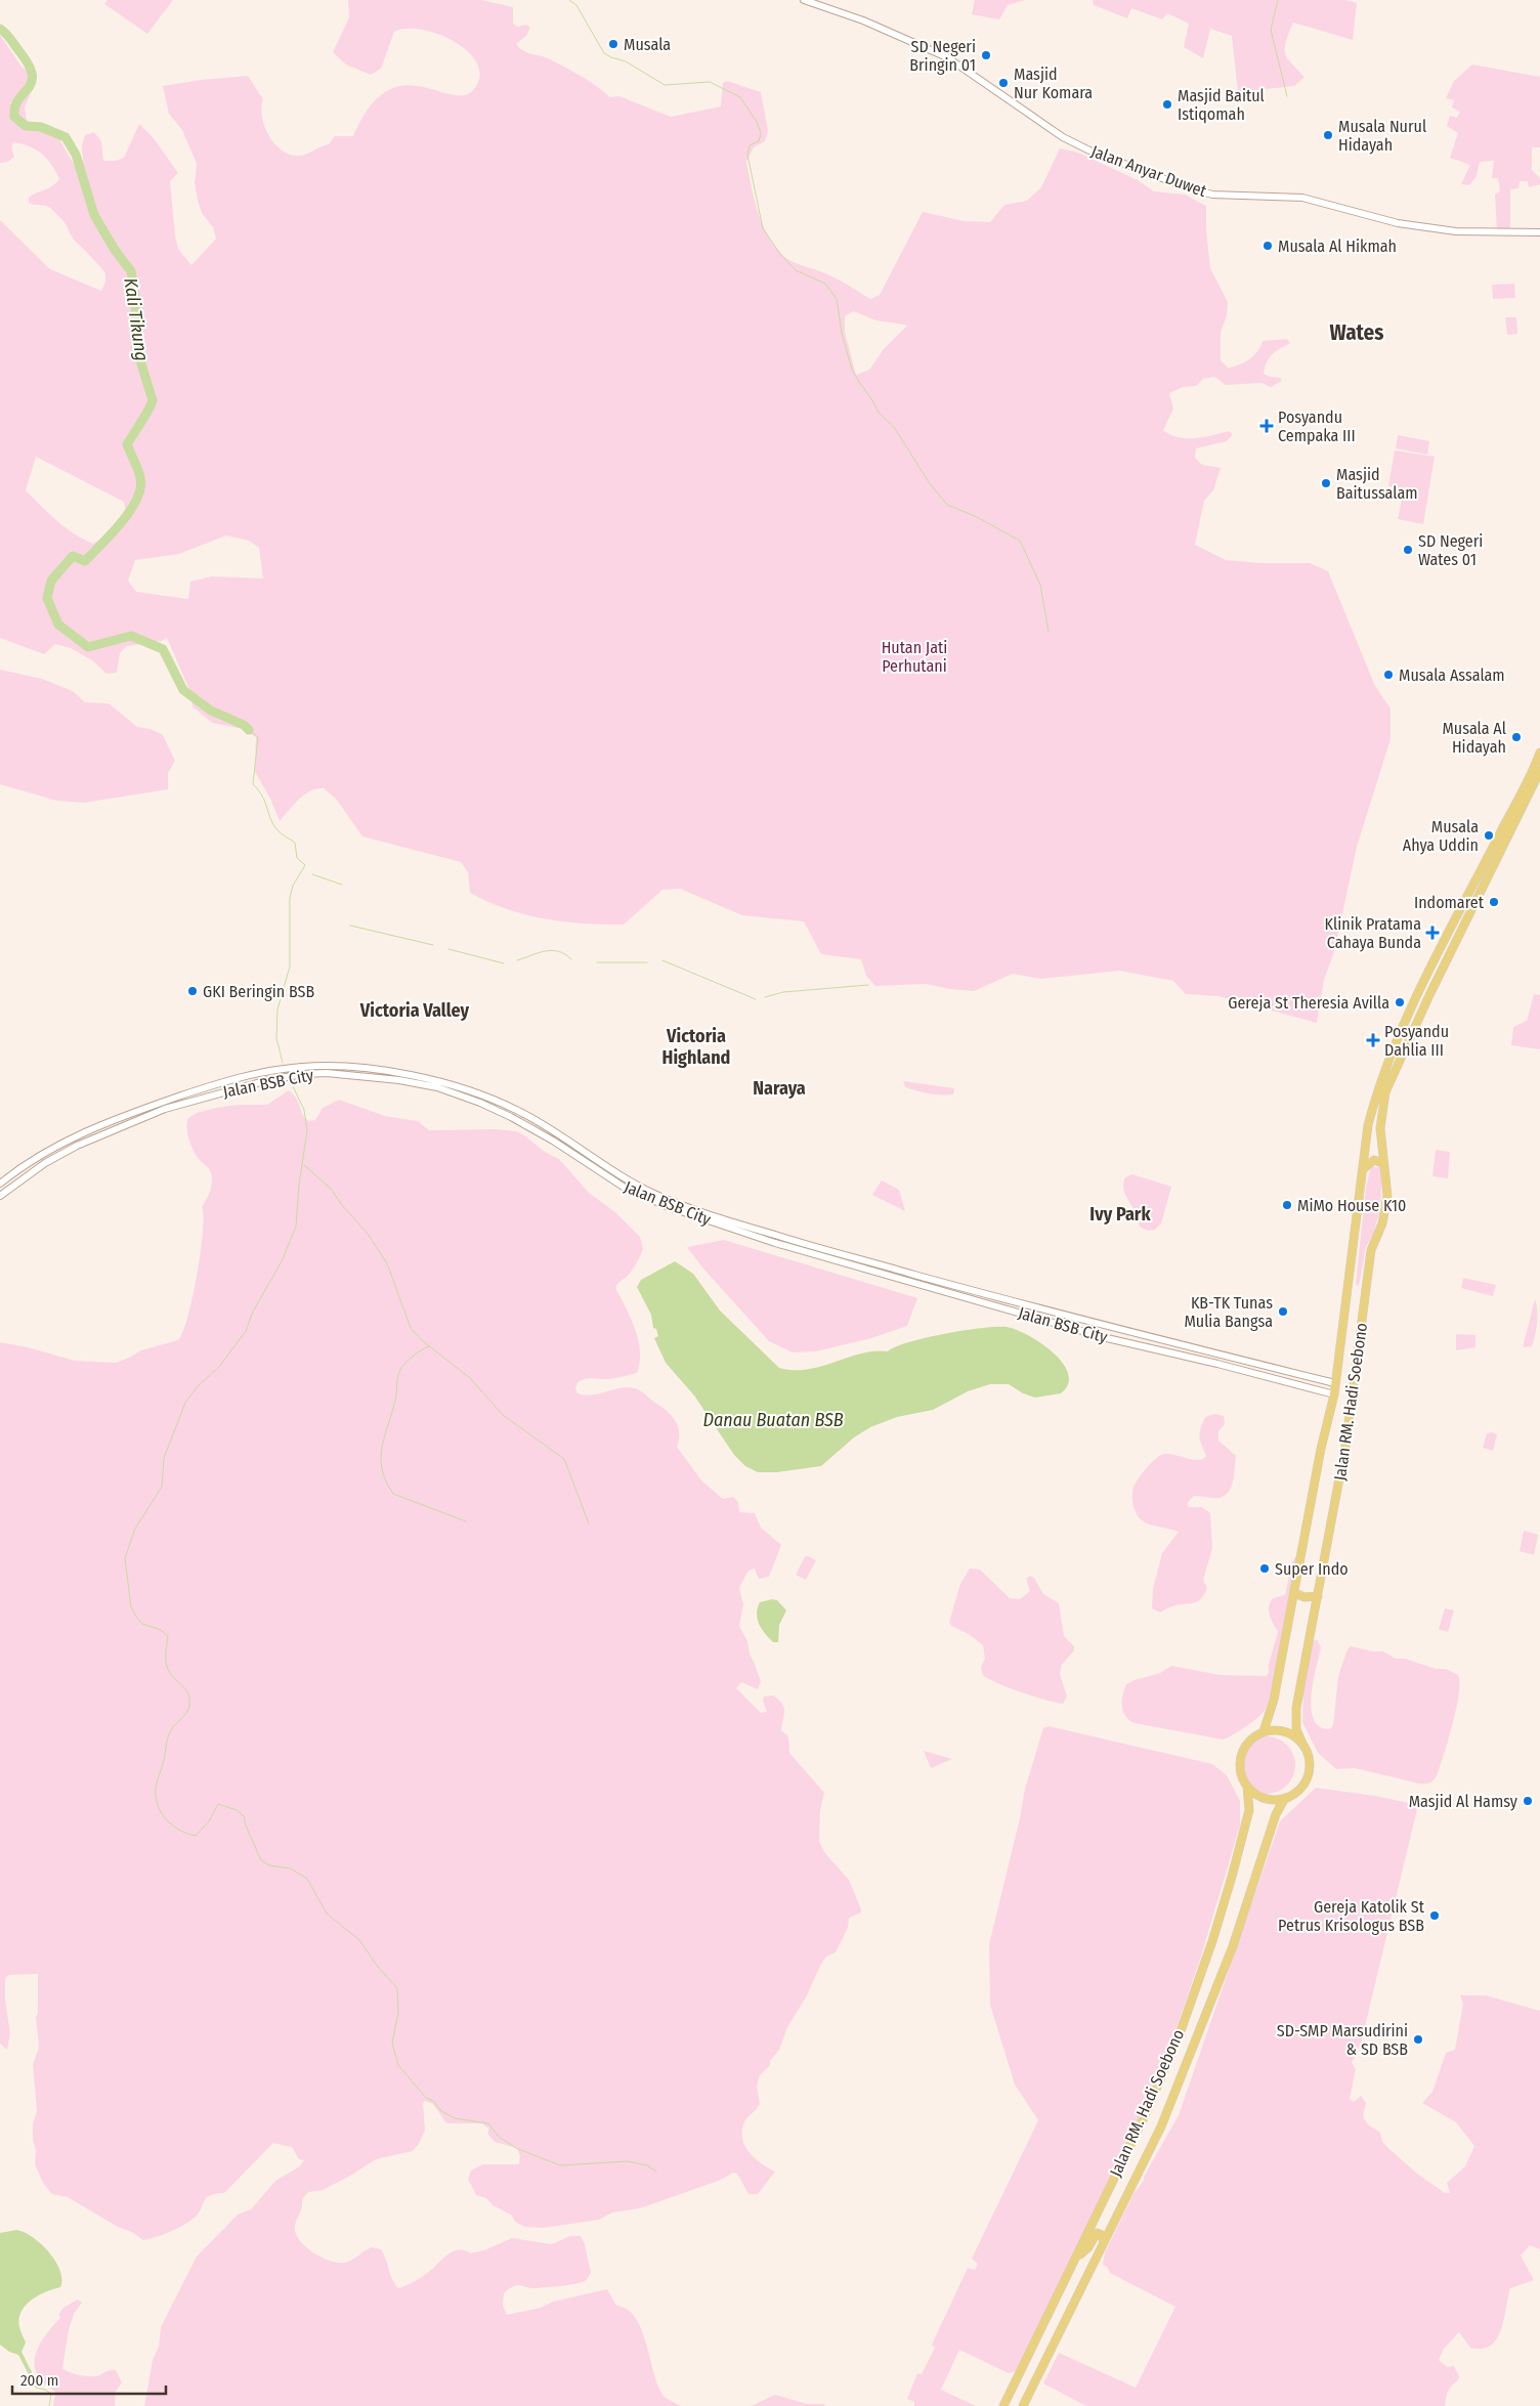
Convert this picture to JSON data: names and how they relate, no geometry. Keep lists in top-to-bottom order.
{
  "streets": {
    "main road": ["Jalan RM. Hadi Soebono"],
    "street": ["Jalan Anyar Duwet", "Jalan BSB City"]
  },
  "crossings": [
    ["Jalan BSB City", "Jalan RM. Hadi Soebono"]
  ],
  "districts": [
    "Wates",
    "Victoria Valley",
    "Victoria Highland",
    "Naraya",
    "Ivy Park"
  ],
  "water": ["Kali Tikung", "Danau Buatan BSB"],
  "parks": ["Hutan Jati Perhutani"],
  "places": {
    "other": [
      "Musala",
      "SD Negeri Bringin 01",
      "Masjid Nur Komara",
      "Masjid Baitul Istiqomah",
      "Musala Nurul Hidayah",
      "Musala Al Hikmah",
      "Masjid Baitussalam",
      "SD Negeri Wates 01",
      "Musala Assalam",
      "Musala Al Hidayah",
      "Musala Ahya Uddin",
      "Indomaret",
      "GKI Beringin BSB",
      "Gereja St Theresia Avilla",
      "MiMo House K10",
      "KB-TK Tunas Mulia Bangsa",
      "Super Indo",
      "Masjid Al Hamsy",
      "Gereja Katolik St Petrus Krisologus BSB",
      "SD-SMP Marsudirini & SD BSB"
    ],
    "health": ["Posyandu Cempaka III", "Klinik Pratama Cahaya Bunda", "Posyandu Dahlia III"]
  },
  "scale_bar": "200 m"
}
